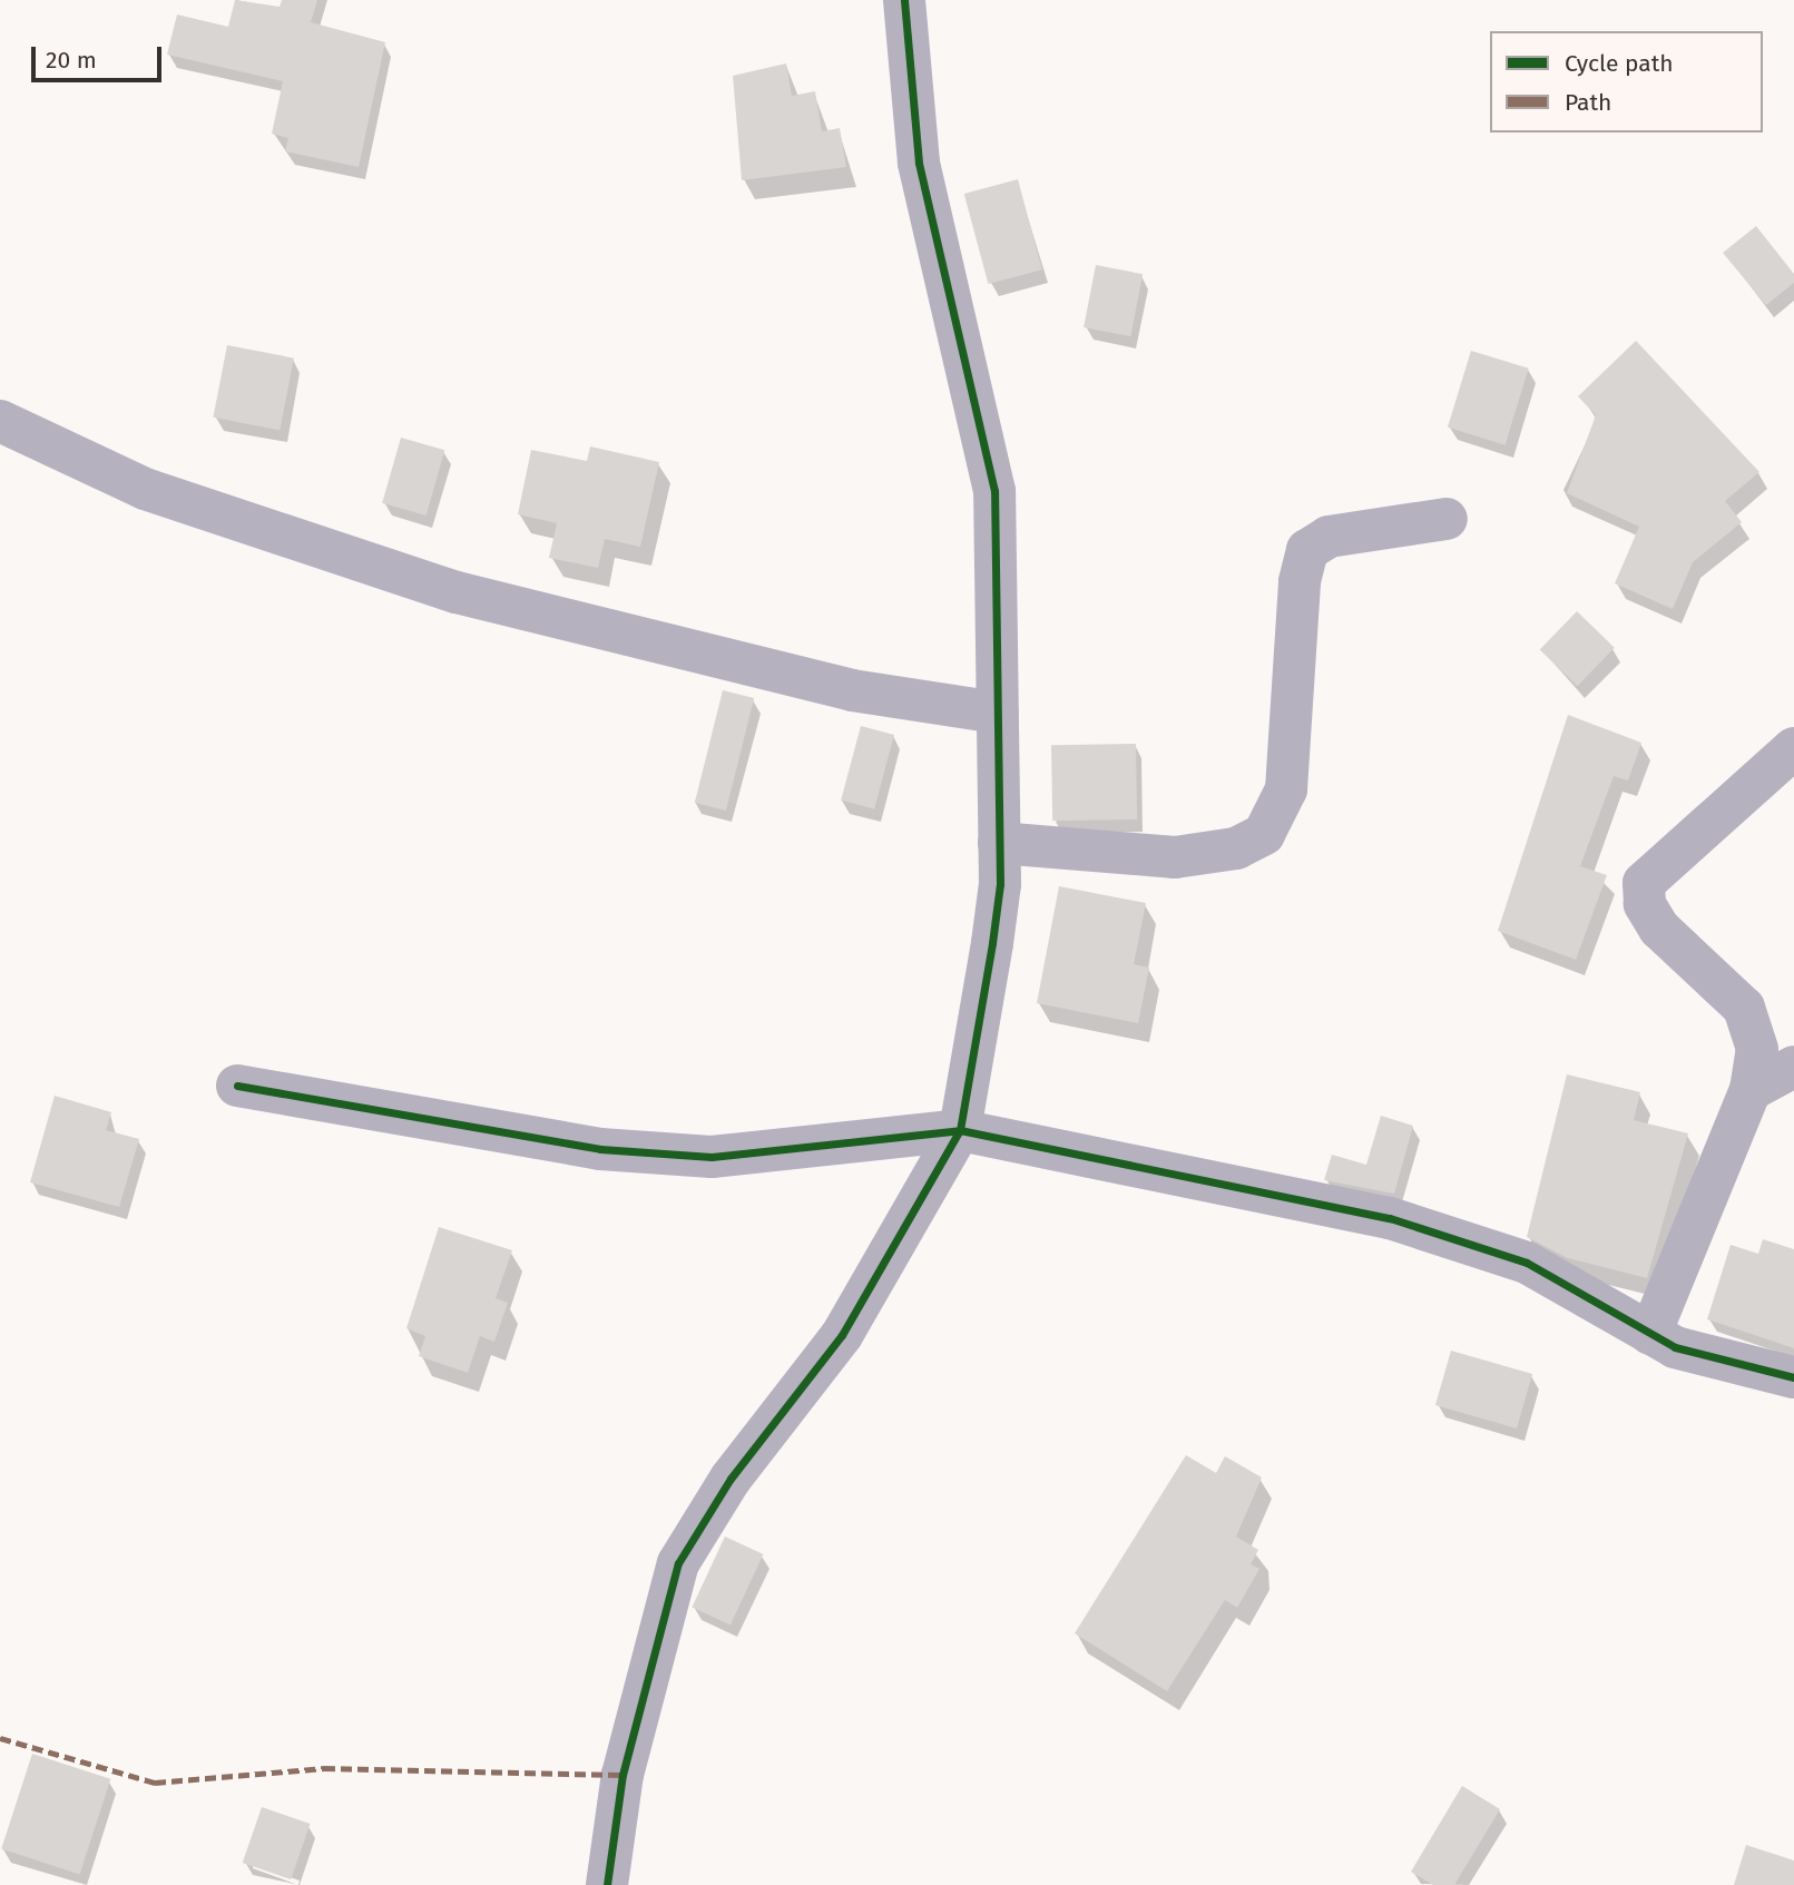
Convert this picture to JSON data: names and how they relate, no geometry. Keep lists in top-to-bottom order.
{
  "legend": ["Cycle path", "Path"],
  "scale_bar": "20 m"
}
